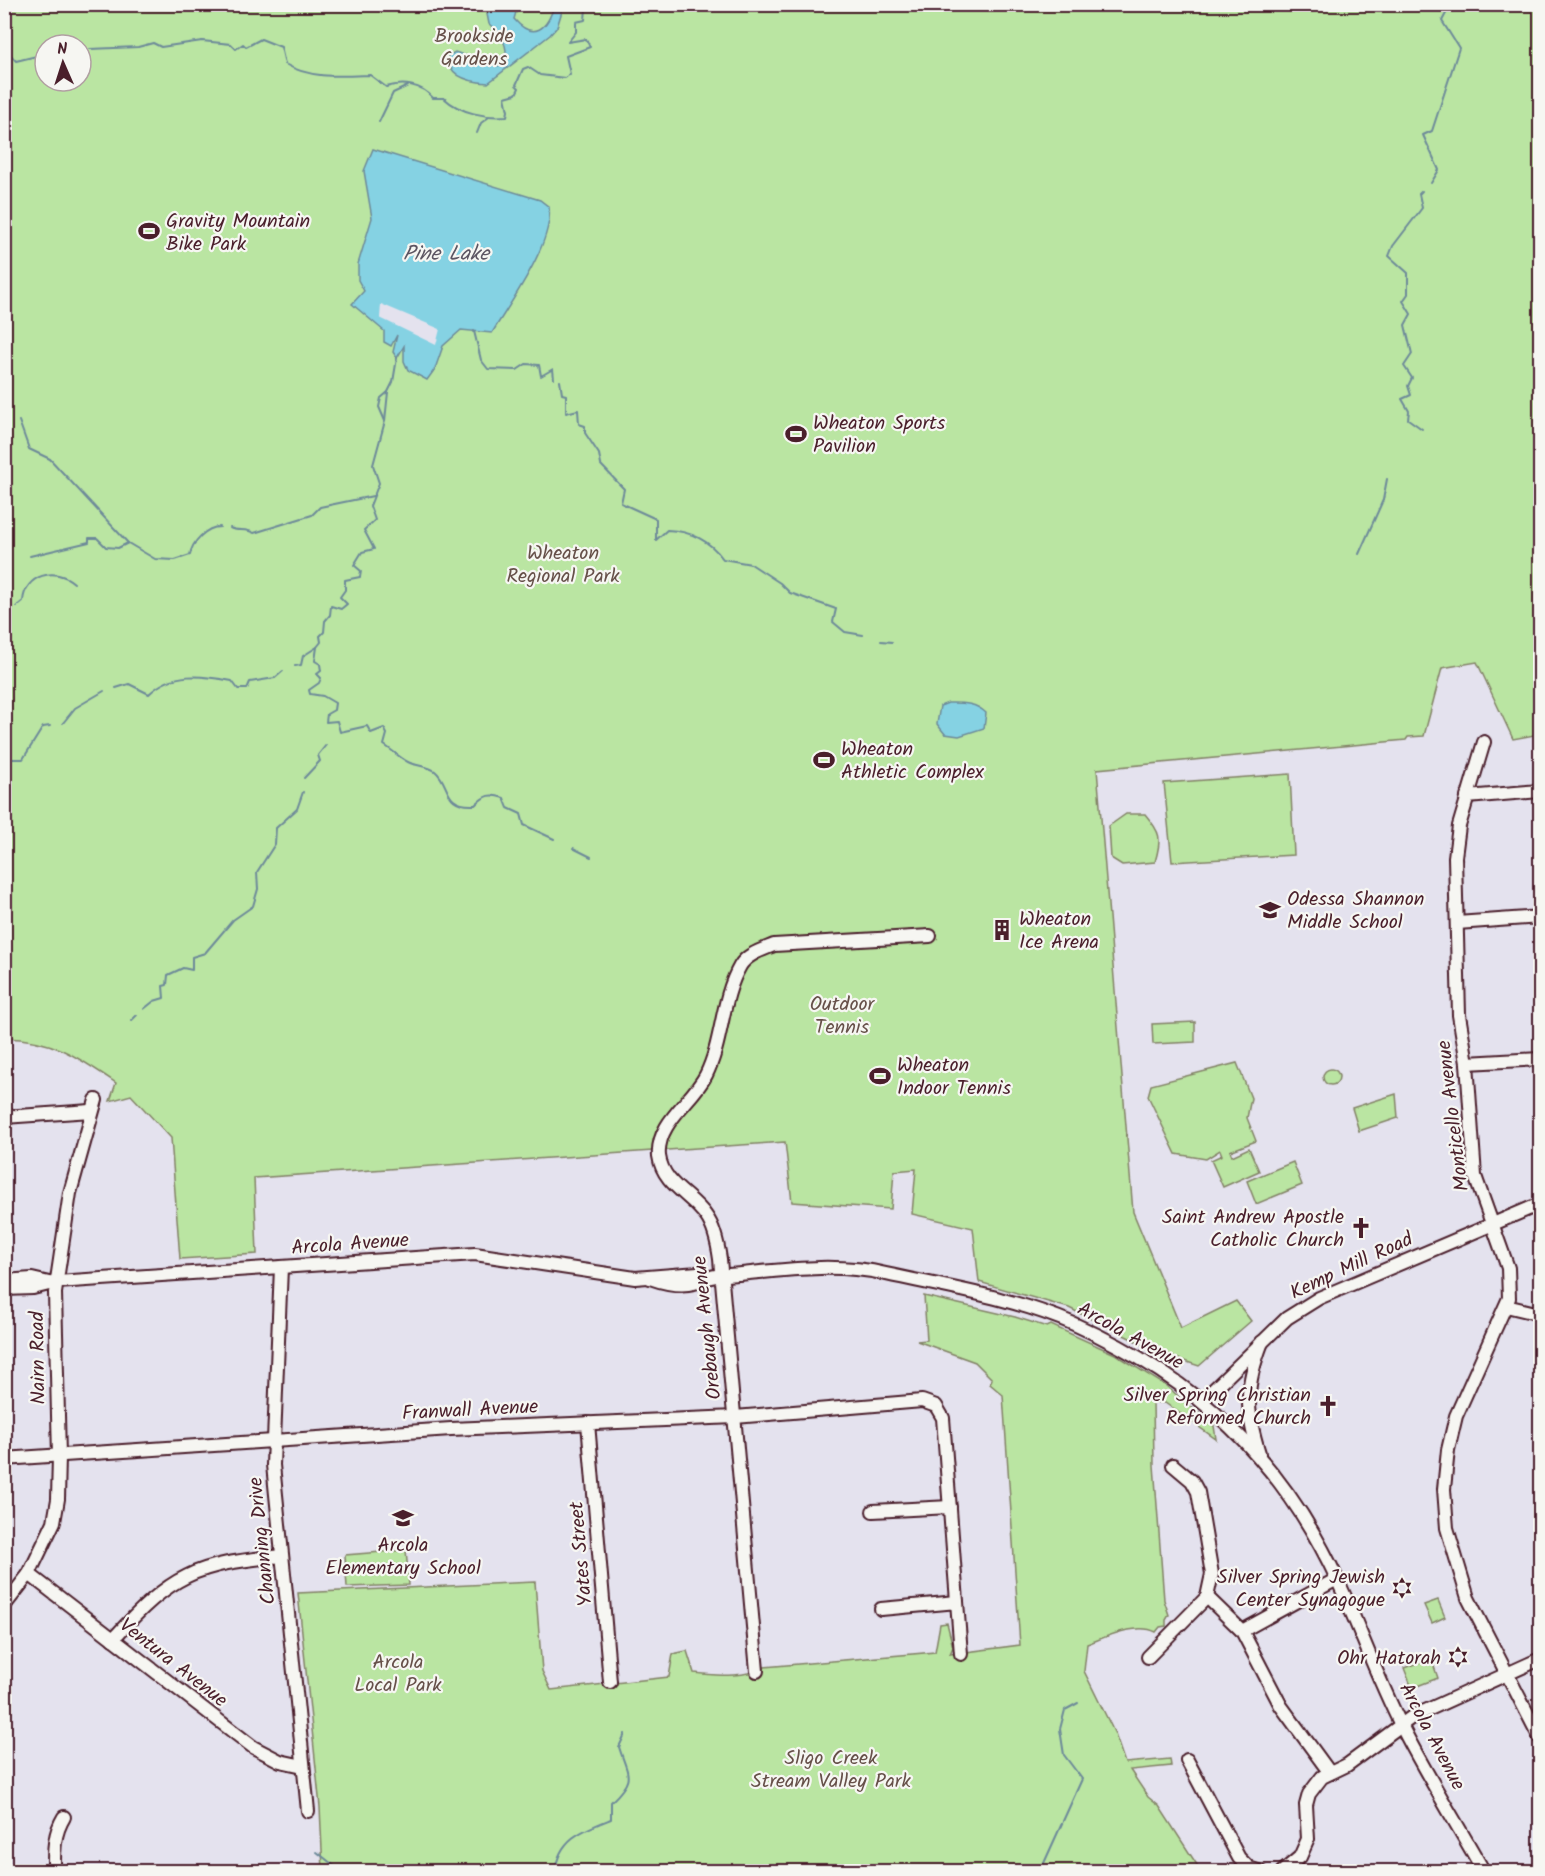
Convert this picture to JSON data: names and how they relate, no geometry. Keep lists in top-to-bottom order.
{
  "streets": {
    "street": [
      "Monticello Avenue",
      "Arcola Avenue",
      "Kemp Mill Road",
      "Orebaugh Avenue",
      "Nairn Road",
      "Franwall Avenue",
      "Channing Drive",
      "Yates Street",
      "Ventura Avenue"
    ]
  },
  "crossings": [
    ["Monticello Avenue", "Kemp Mill Road"],
    ["Arcola Avenue", "Kemp Mill Road"],
    ["Arcola Avenue", "Orebaugh Avenue"],
    ["Arcola Avenue", "Nairn Road"],
    ["Arcola Avenue", "Channing Drive"],
    ["Orebaugh Avenue", "Franwall Avenue"],
    ["Nairn Road", "Franwall Avenue"],
    ["Nairn Road", "Ventura Avenue"],
    ["Franwall Avenue", "Channing Drive"],
    ["Franwall Avenue", "Yates Street"],
    ["Channing Drive", "Ventura Avenue"]
  ],
  "water": ["Pine Lake"],
  "parks": [
    "Brookside Gardens",
    "Wheaton Regional Park",
    "Outdoor Tennis",
    "Arcola Local Park",
    "Sligo Creek Stream Valley Park"
  ],
  "places": {
    "sports": [
      "Gravity Mountain Bike Park",
      "Wheaton Sports Pavilion",
      "Wheaton Athletic Complex",
      "Wheaton Indoor Tennis"
    ],
    "school or university": ["Odessa Shannon Middle School", "Arcola Elementary School"],
    "building": ["Wheaton Ice Arena"],
    "church": ["Saint Andrew Apostle Catholic Church", "Silver Spring Christian Reformed Church"],
    "synagogue": ["Silver Spring Jewish Center Synagogue", "Ohr Hatorah"]
  },
  "north": "top"
}
